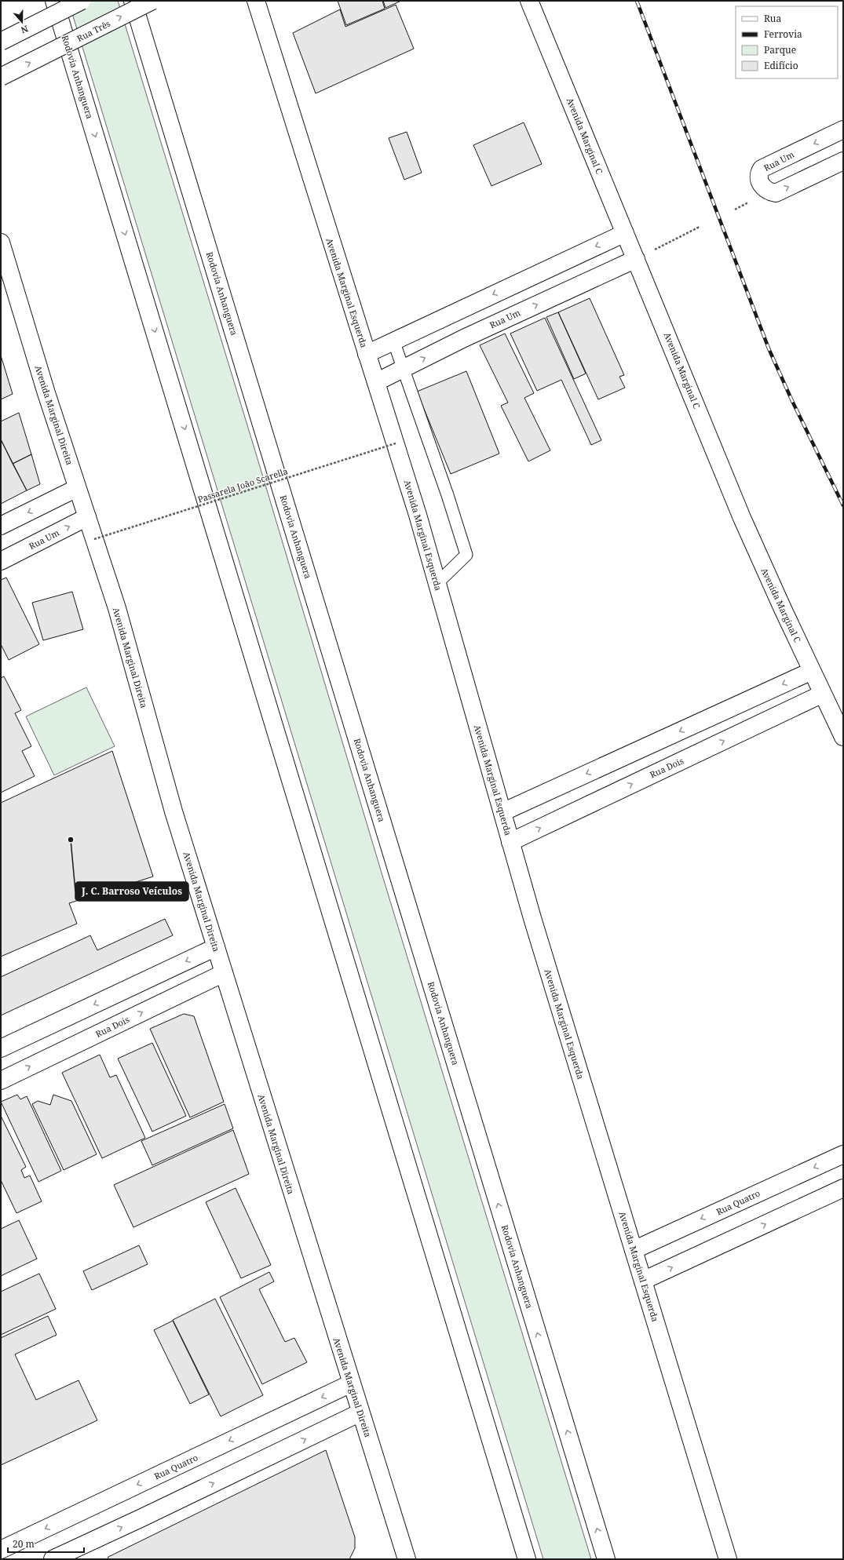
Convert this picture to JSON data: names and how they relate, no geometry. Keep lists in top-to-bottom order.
{
  "streets": {
    "main road": [
      "Rua Três",
      "Rodovia Anhanguera",
      "Avenida Marginal C",
      "Rua Um",
      "Avenida Marginal Esquerda",
      "Avenida Marginal Direita",
      "Rua Dois",
      "Rua Quatro"
    ],
    "path": ["Passarela João Scarella"]
  },
  "crossings": [
    ["Avenida Marginal C", "Rua Um"],
    ["Avenida Marginal C", "Rua Dois"],
    ["Rua Um", "Avenida Marginal Esquerda"],
    ["Rua Um", "Avenida Marginal Direita"],
    ["Avenida Marginal Esquerda", "Passarela João Scarella"],
    ["Avenida Marginal Esquerda", "Rua Dois"],
    ["Avenida Marginal Esquerda", "Rua Quatro"],
    ["Avenida Marginal Direita", "Passarela João Scarella"],
    ["Avenida Marginal Direita", "Rua Dois"],
    ["Avenida Marginal Direita", "Rua Quatro"]
  ],
  "places": ["J. C. Barroso Veículos"],
  "legend": [
    "Rua",
    "Ferrovia",
    "Parque",
    "Edifício"
  ],
  "scale_bar": "20 m",
  "north": "bottom"
}
